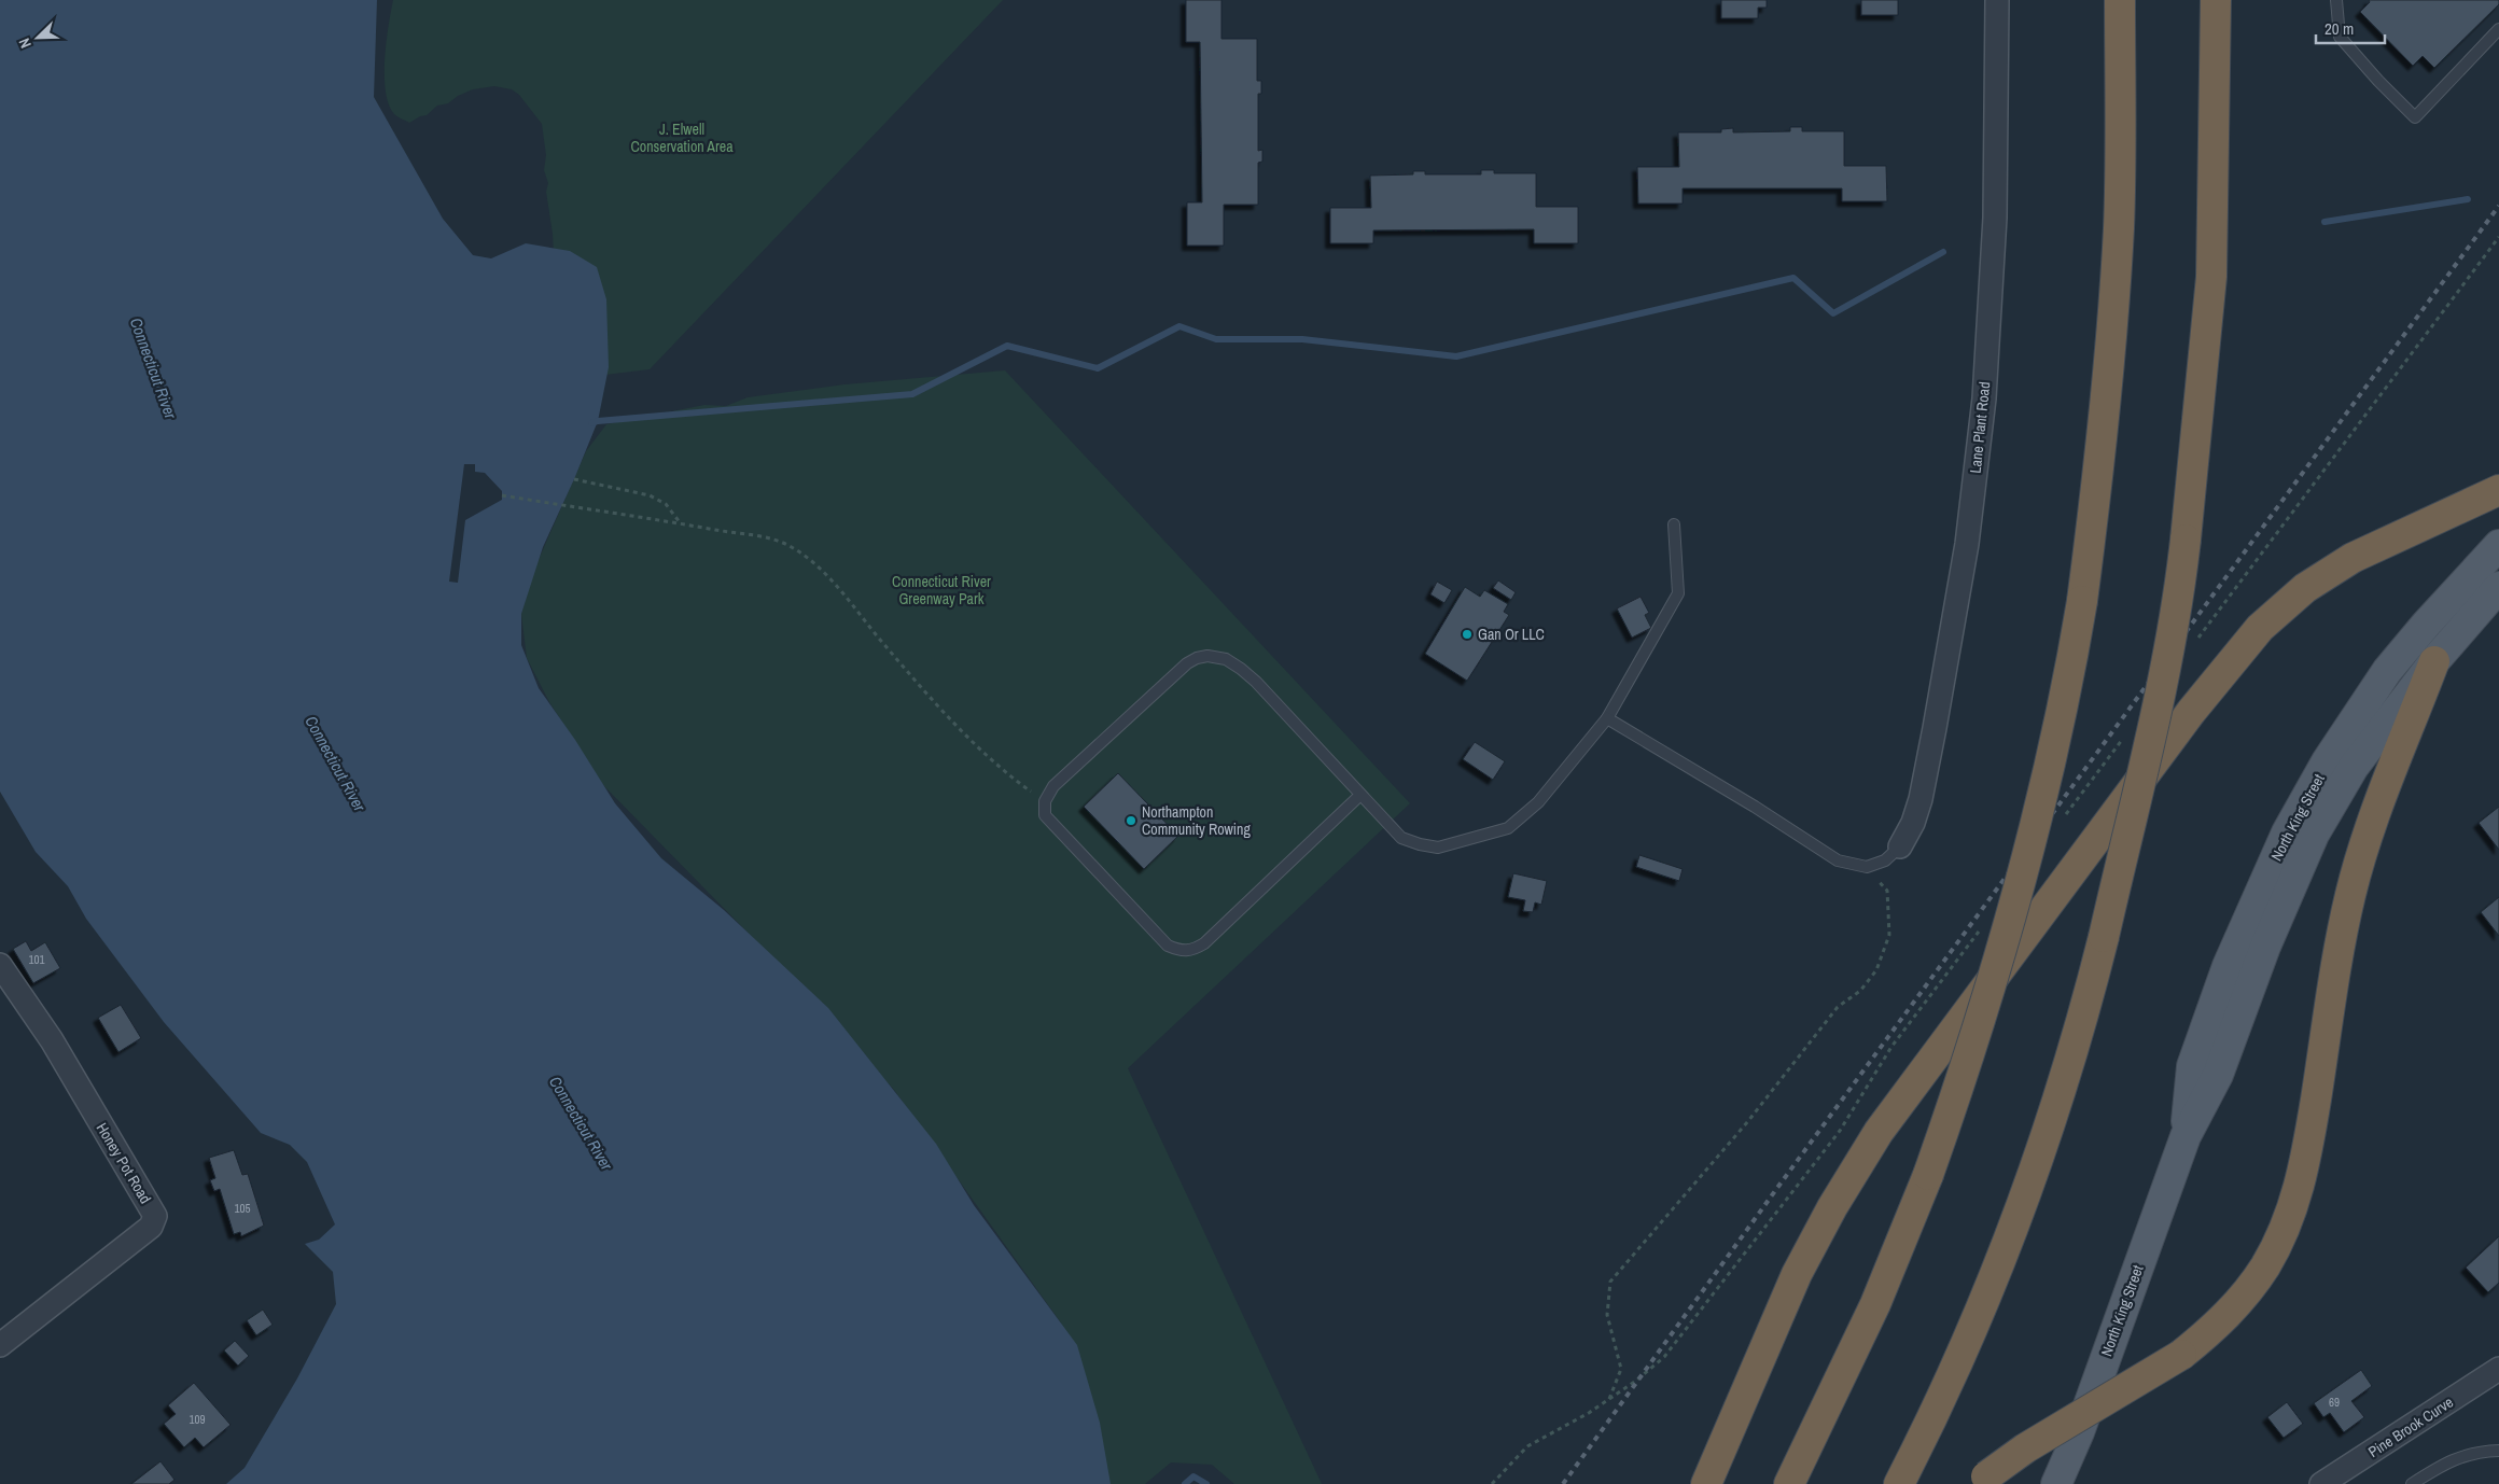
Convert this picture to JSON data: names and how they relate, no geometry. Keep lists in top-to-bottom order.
{
  "streets": {
    "main road": ["North King Street"],
    "street": ["Lane Plant Road", "Honey Pot Road", "Pine Brook Curve"]
  },
  "water": ["Connecticut River"],
  "parks": ["J. Elwell Conservation Area", "Connecticut River Greenway Park"],
  "places": ["Gan Or LLC", "Northampton Community Rowing"],
  "house_numbers": [
    "101",
    "105",
    "69",
    "109"
  ],
  "scale_bar": "20 m",
  "north": "bottom left"
}
